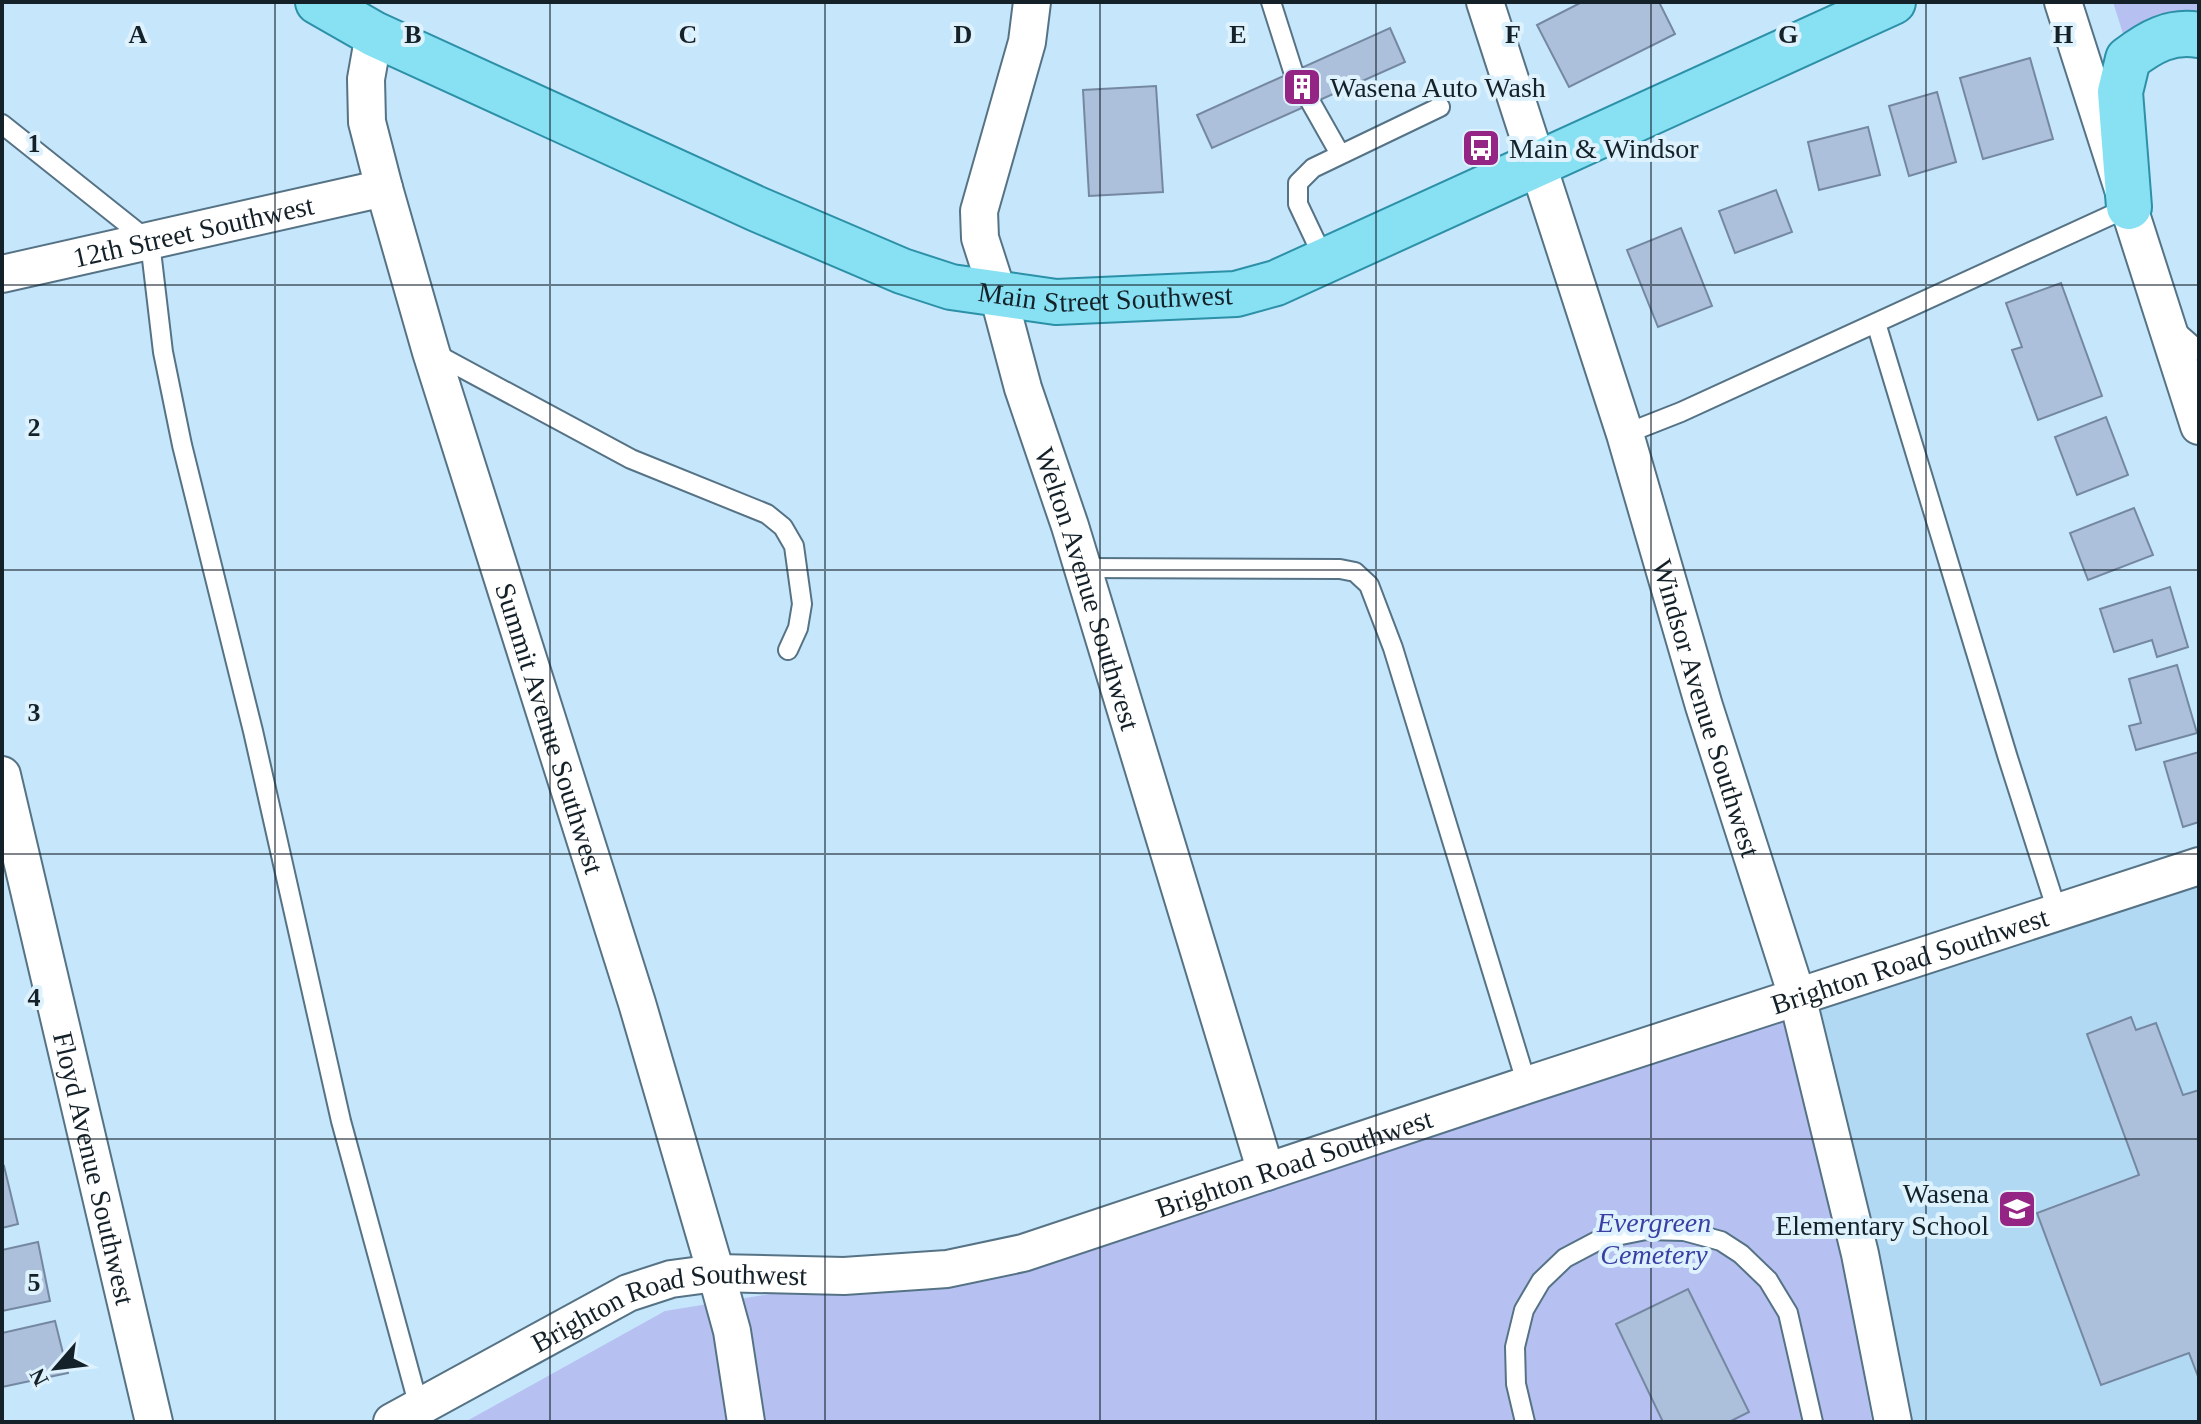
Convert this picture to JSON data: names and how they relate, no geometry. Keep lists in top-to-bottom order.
{
  "streets": {
    "main road": ["Main Street Southwest"],
    "street": [
      "12th Street Southwest",
      "Welton Avenue Southwest",
      "Windsor Avenue Southwest",
      "Summit Avenue Southwest",
      "Brighton Road Southwest",
      "Floyd Avenue Southwest"
    ]
  },
  "crossings": [
    ["12th Street Southwest", "Summit Avenue Southwest"],
    ["Main Street Southwest", "Welton Avenue Southwest"],
    ["Main Street Southwest", "Windsor Avenue Southwest"],
    ["Main Street Southwest", "Summit Avenue Southwest"],
    ["Welton Avenue Southwest", "Brighton Road Southwest"],
    ["Windsor Avenue Southwest", "Brighton Road Southwest"],
    ["Summit Avenue Southwest", "Brighton Road Southwest"]
  ],
  "parks": ["Evergreen Cemetery"],
  "places": {
    "building": ["Wasena Auto Wash"],
    "bus stop": ["Main & Windsor"],
    "school or university": ["Wasena Elementary School"]
  },
  "north": "bottom left",
  "grid": {
    "columns": [
      "A",
      "B",
      "C",
      "D",
      "E",
      "F",
      "G",
      "H"
    ],
    "rows": [
      "1",
      "2",
      "3",
      "4",
      "5"
    ]
  }
}
